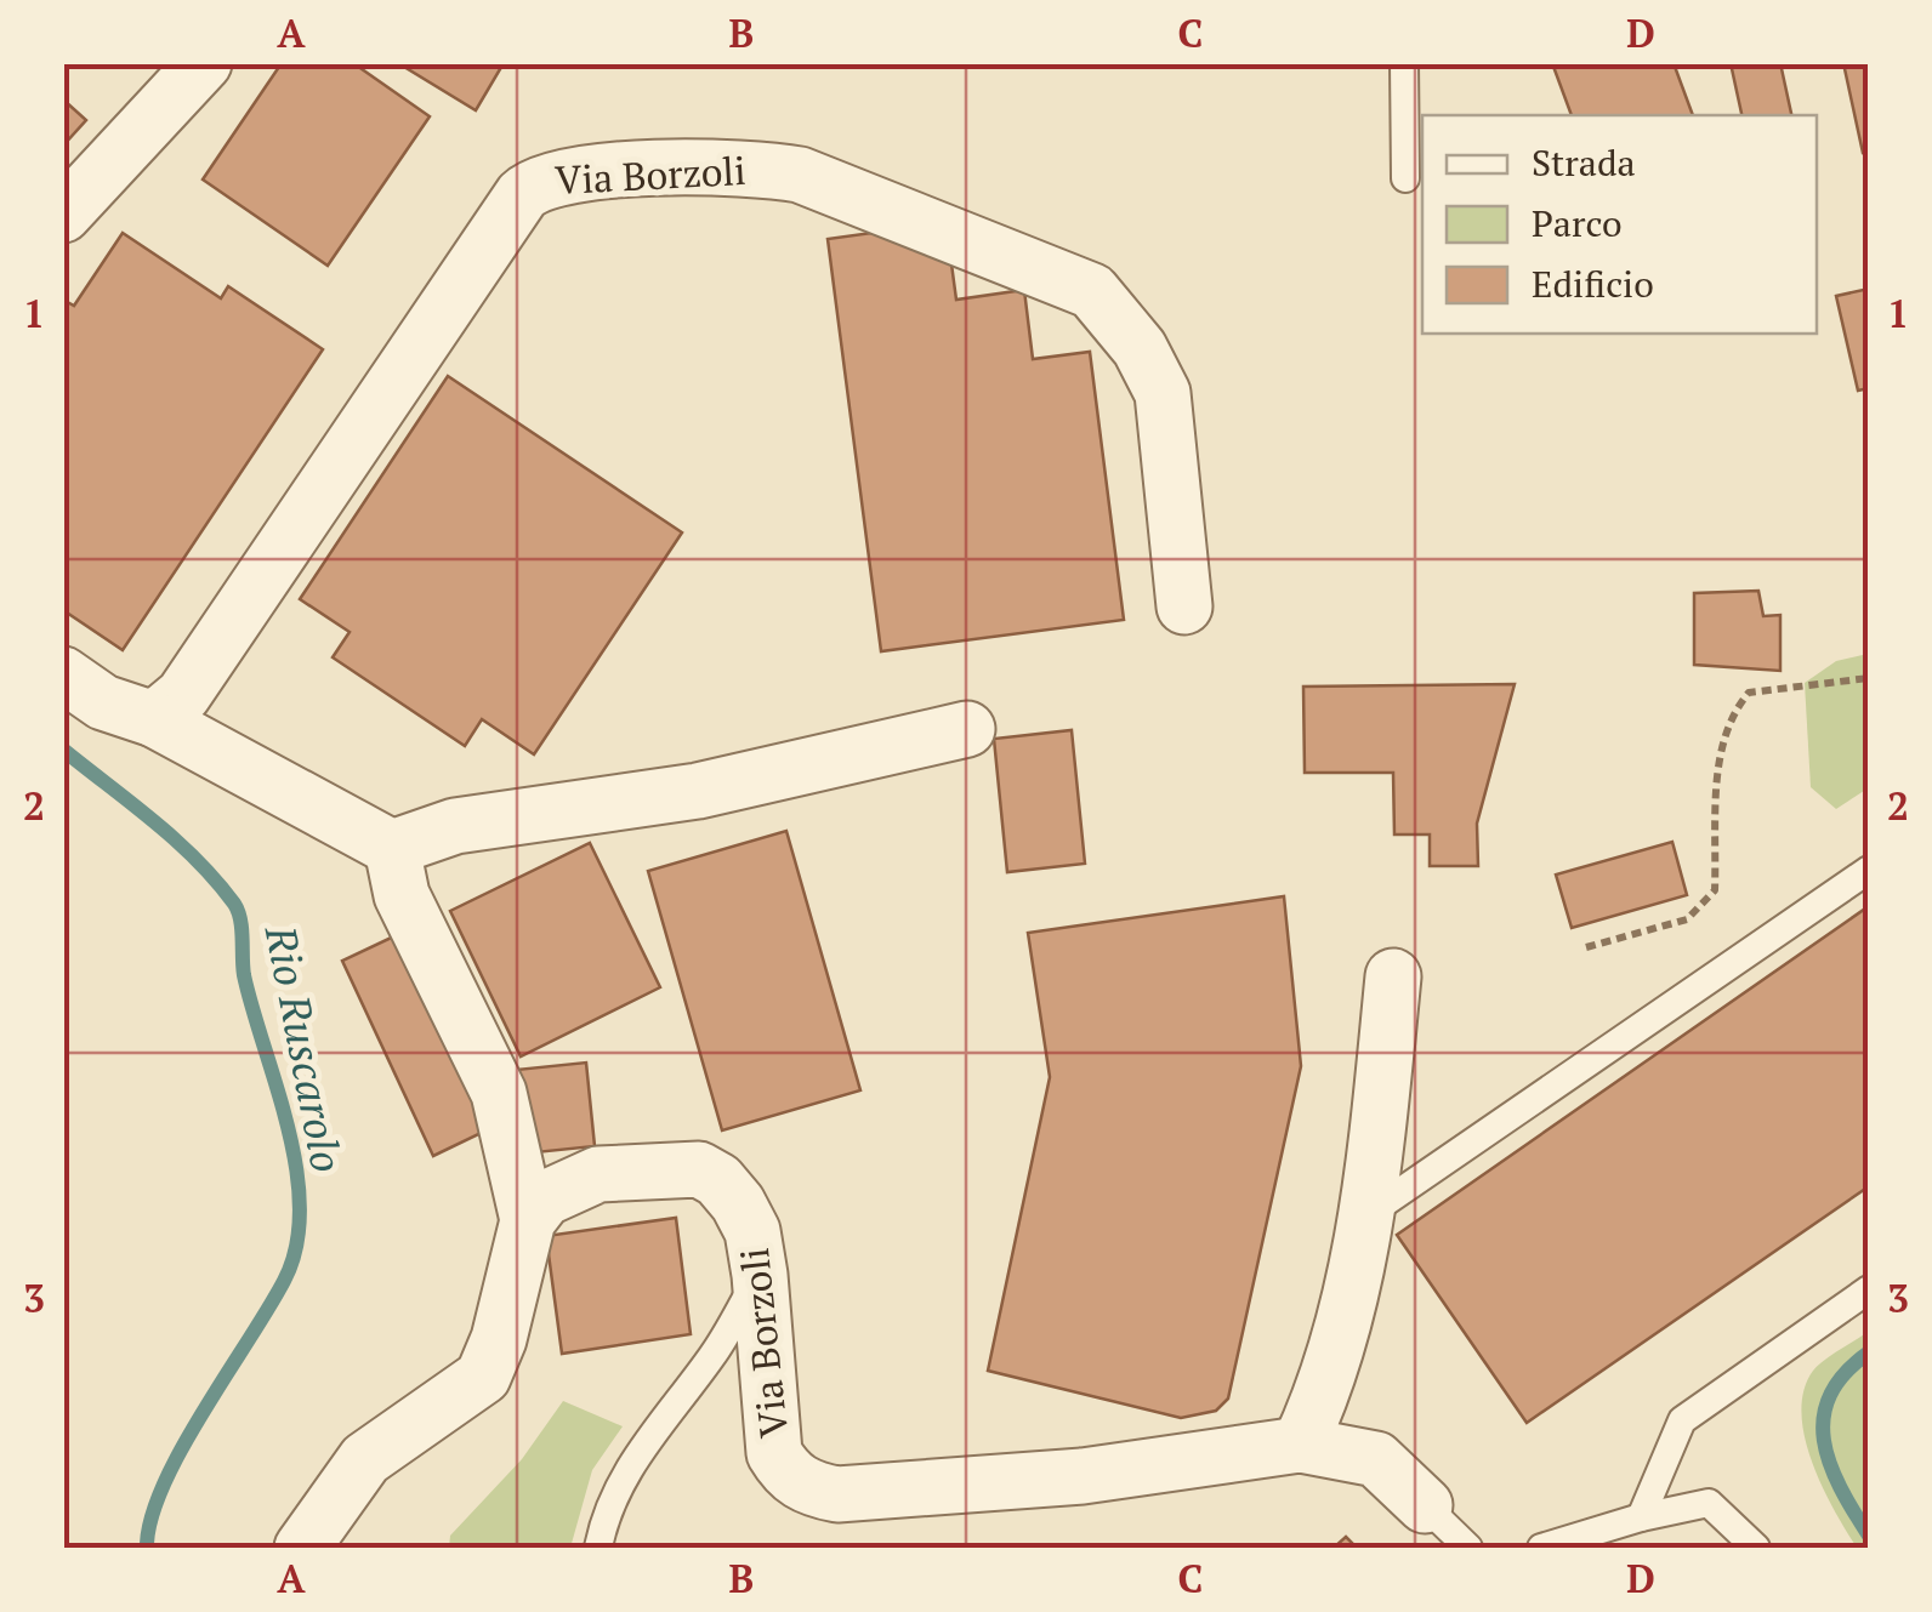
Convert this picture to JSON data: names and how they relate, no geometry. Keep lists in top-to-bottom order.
{
  "streets": {
    "street": ["Via Borzoli"]
  },
  "water": ["Rio Ruscarolo"],
  "legend": ["Strada", "Parco", "Edificio"],
  "grid": {
    "columns": [
      "A",
      "B",
      "C",
      "D"
    ],
    "rows": ["1", "2", "3"]
  }
}
